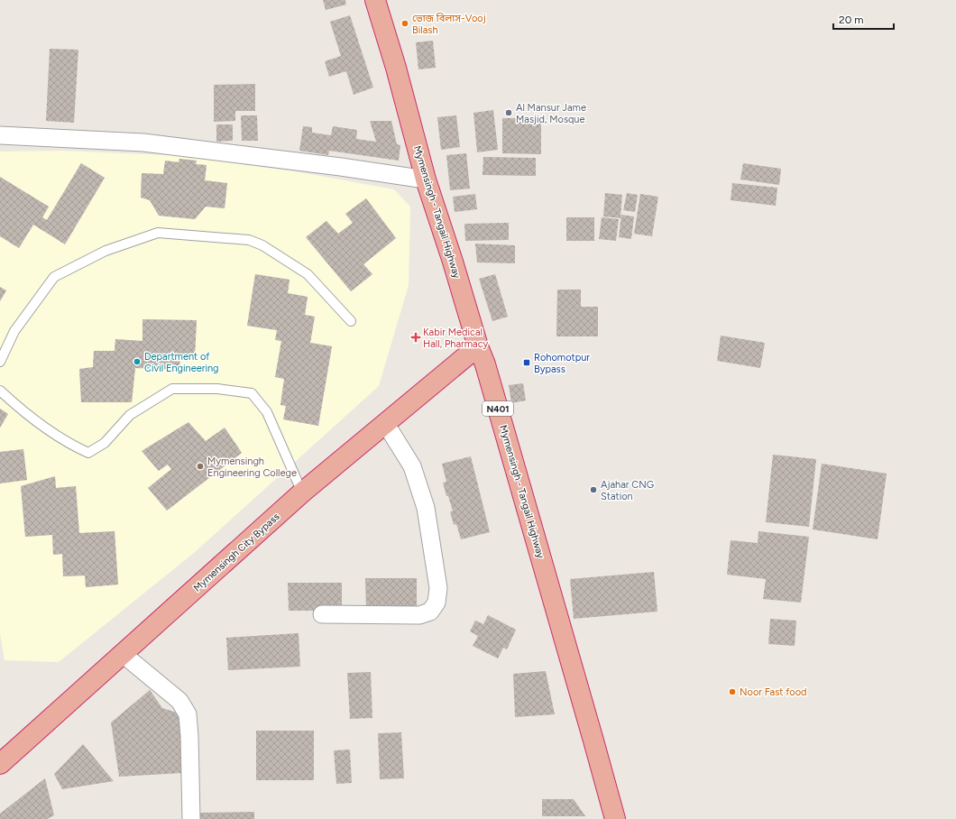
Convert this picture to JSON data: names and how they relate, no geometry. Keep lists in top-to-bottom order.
{
  "streets": {
    "highway": ["Mymensingh - Tangail Highway", "N401", "Mymensingh City Bypass"]
  },
  "crossings": [
    ["Mymensingh - Tangail Highway", "Mymensingh City Bypass"]
  ],
  "places": {
    "other": [
      "ভোজ বিলাস-Vooj Bilash",
      "Al Mansur Jame Masjid, Mosque",
      "Department of Civil Engineering",
      "Mymensingh Engineering College",
      "Ajahar CNG Station",
      "Noor Fast food"
    ],
    "health": ["Kabir Medical Hall, Pharmacy"],
    "transit": ["Rohomotpur Bypass"]
  },
  "scale_bar": "20 m"
}
